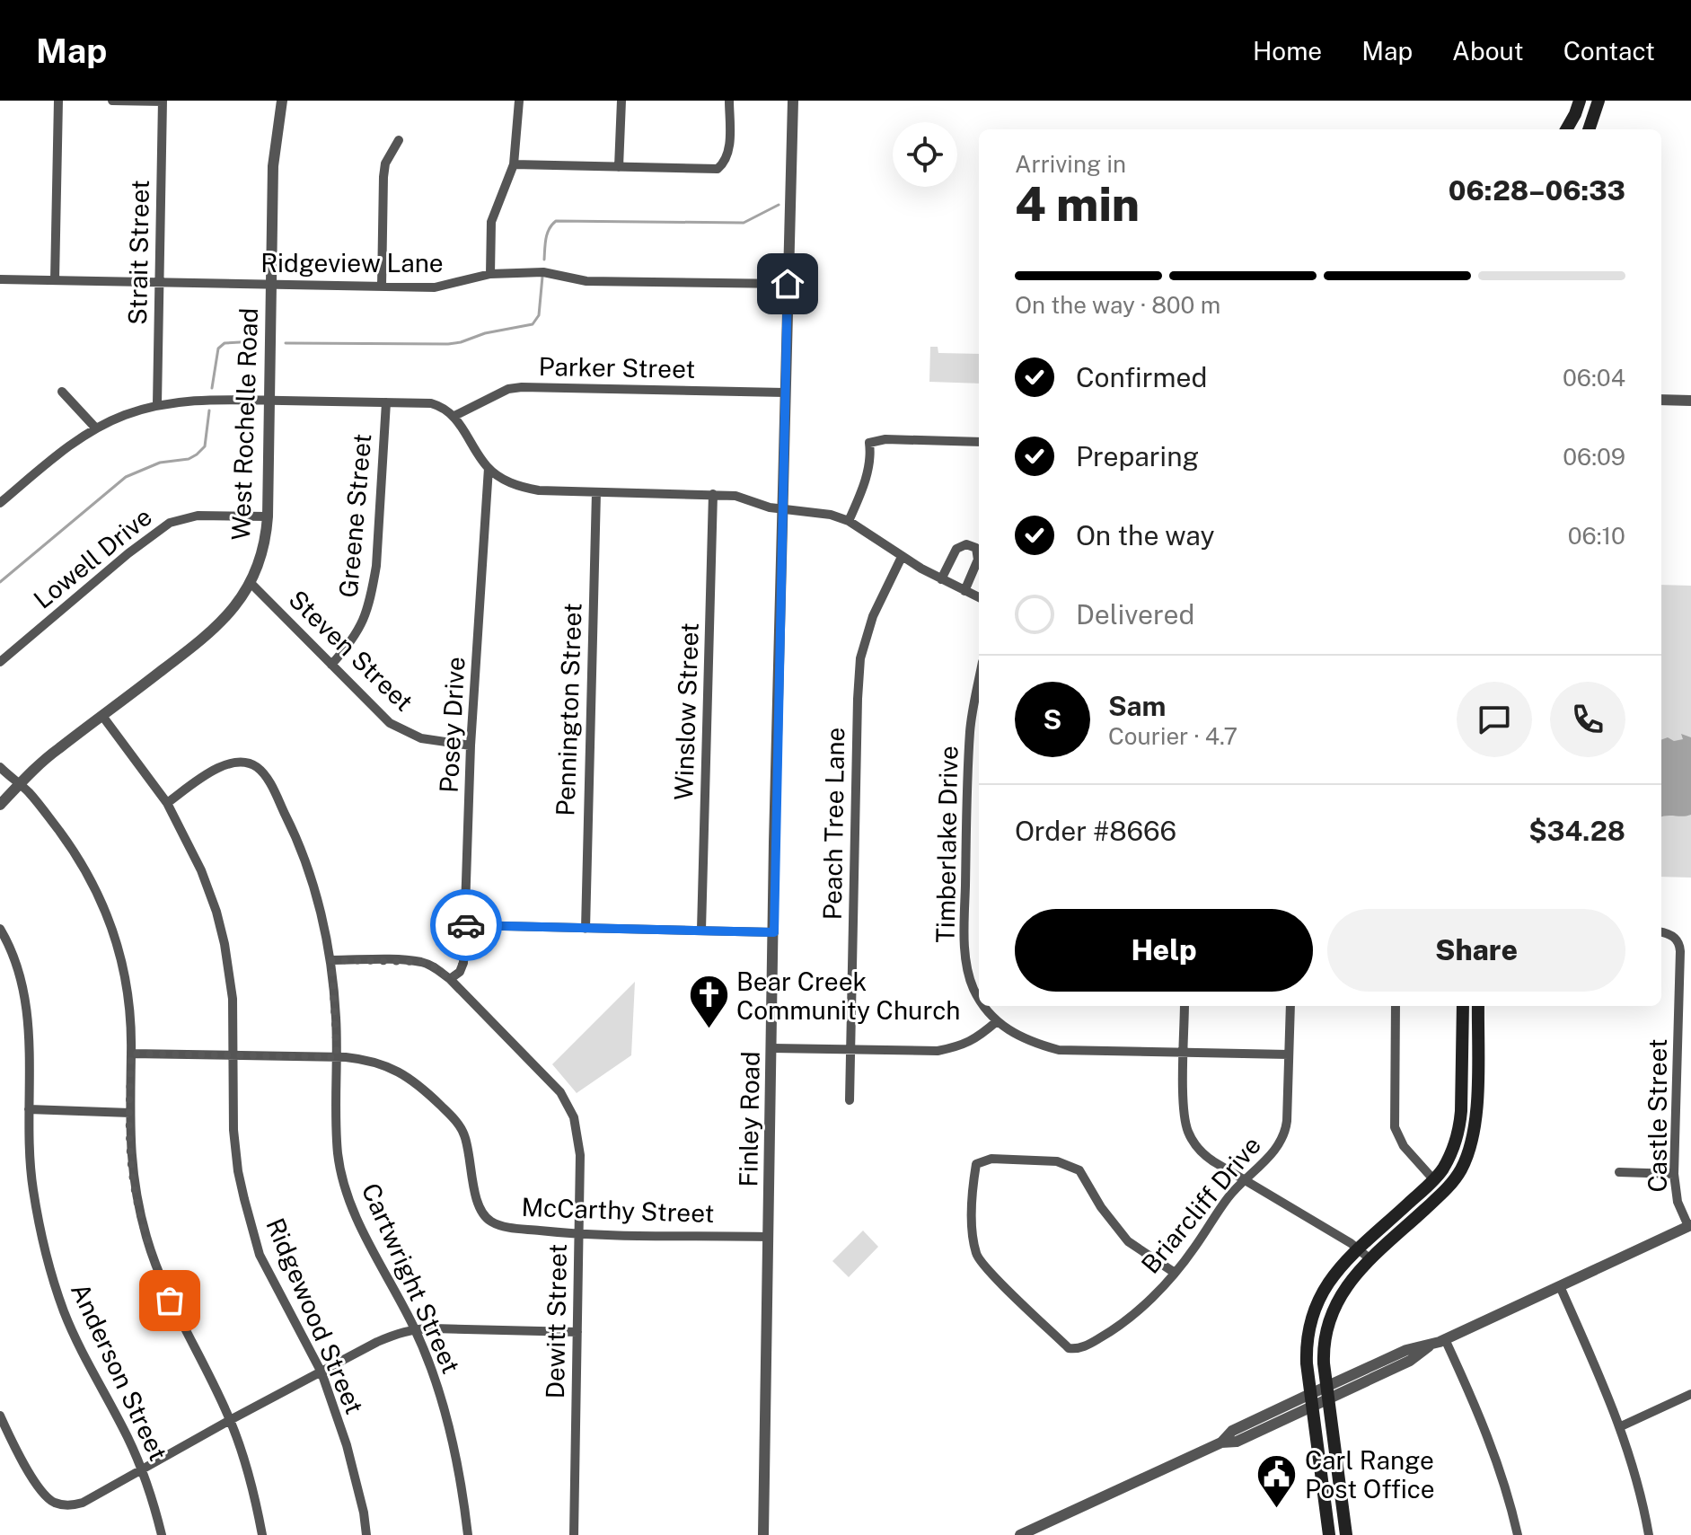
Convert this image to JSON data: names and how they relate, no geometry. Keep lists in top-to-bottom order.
{
  "streets": {
    "street": [
      "Strait Street",
      "Ridgeview Lane",
      "Parker Street",
      "West Rochelle Road",
      "Greene Street",
      "Lowell Drive",
      "Steven Street",
      "Pennington Street",
      "Winslow Street",
      "Posey Drive",
      "Peach Tree Lane",
      "Timberlake Drive",
      "Castle Street",
      "Finley Road",
      "Briarcliff Drive",
      "McCarthy Street",
      "Cartwright Street",
      "Ridgewood Street",
      "Dewitt Street",
      "Anderson Street"
    ]
  },
  "crossings": [
    ["Strait Street", "Ridgeview Lane"],
    ["Ridgeview Lane", "West Rochelle Road"],
    ["Ridgeview Lane", "Finley Road"],
    ["Parker Street", "Finley Road"],
    ["West Rochelle Road", "Lowell Drive"],
    ["West Rochelle Road", "Steven Street"],
    ["West Rochelle Road", "Ridgewood Street"],
    ["Greene Street", "Steven Street"],
    ["Steven Street", "Posey Drive"],
    ["Posey Drive", "Dewitt Street"],
    ["Timberlake Drive", "Briarcliff Drive"],
    ["Finley Road", "McCarthy Street"],
    ["McCarthy Street", "Cartwright Street"],
    ["McCarthy Street", "Ridgewood Street"],
    ["McCarthy Street", "Dewitt Street"],
    ["Cartwright Street", "Ridgewood Street"],
    ["Cartwright Street", "Dewitt Street"]
  ],
  "places": {
    "church": ["Bear Creek Community Church"],
    "public building": ["Carl Range Post Office"]
  },
  "page": {
    "header": "Map",
    "nav": [
      "Home",
      "Map",
      "About",
      "Contact"
    ],
    "heading": ["4 min", "Arriving in", "06:28–06:33"],
    "panel": [
      "Sam",
      "Courier · 4.7",
      "Order #8666",
      "$34.28"
    ],
    "bar": "On the way · 800 m",
    "list": [
      ["Confirmed", "06:04"],
      ["Preparing", "06:09"],
      ["On the way", "06:10"],
      "Delivered"
    ],
    "round": "S",
    "buttons": ["Help", "Share"]
  }
}
